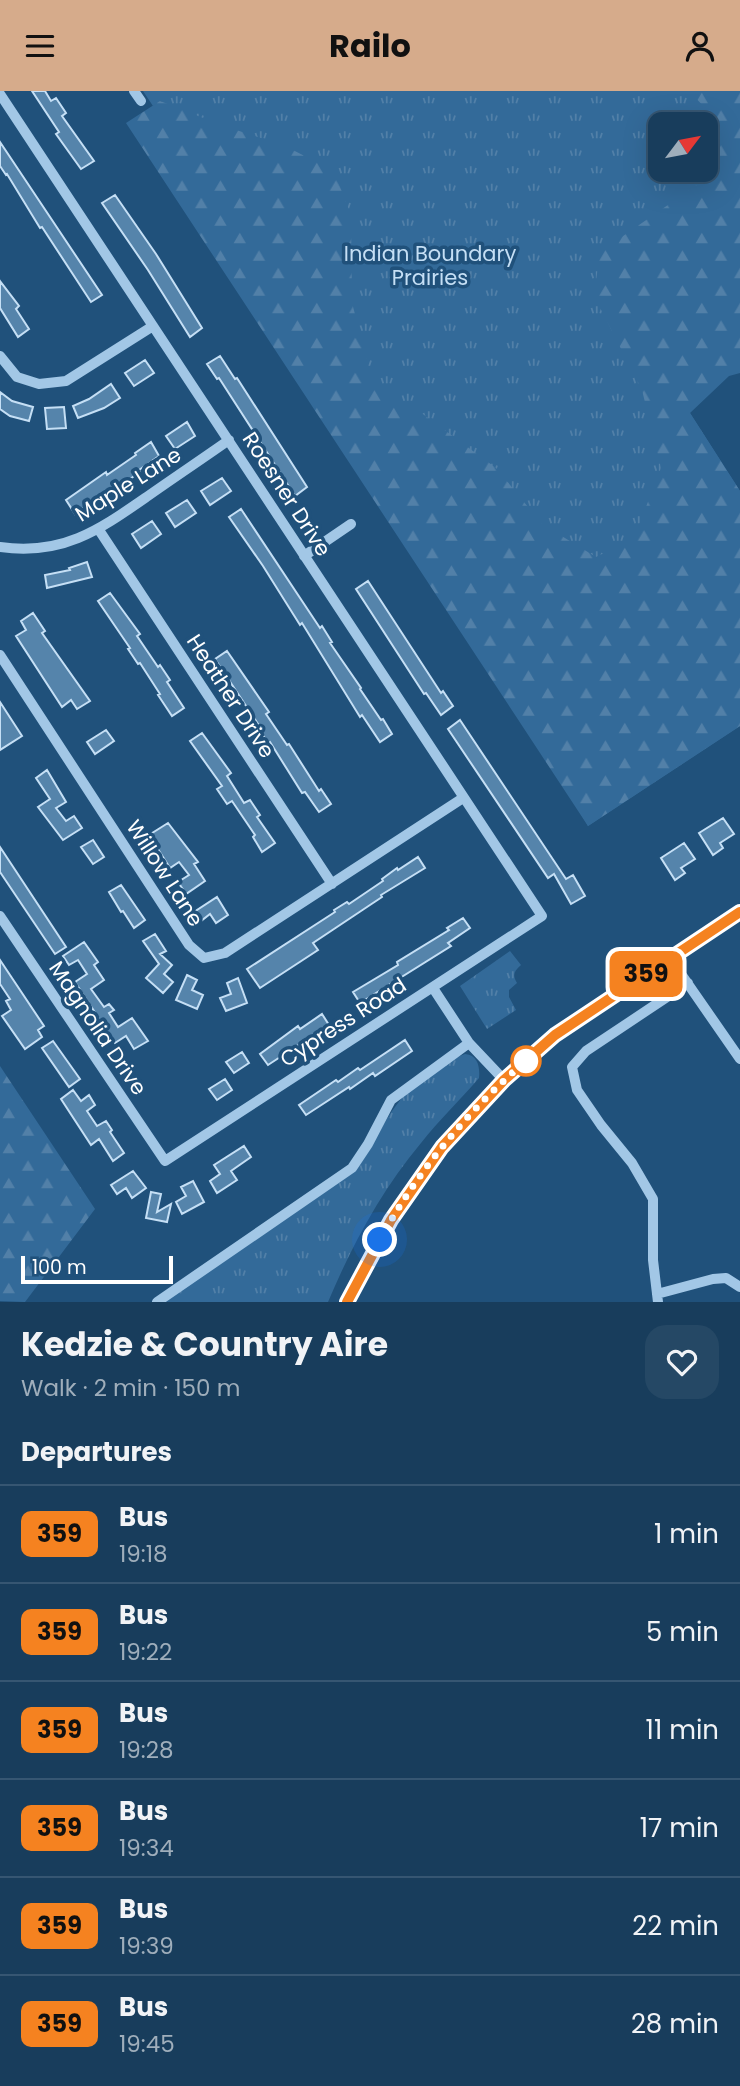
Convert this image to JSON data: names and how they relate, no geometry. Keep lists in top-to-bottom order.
{
  "streets": {
    "street": [
      "Maple Lane",
      "Roesner Drive",
      "Heather Drive",
      "Willow Lane",
      "Cypress Road",
      "Magnolia Drive"
    ]
  },
  "crossings": [
    ["Maple Lane", "Roesner Drive"],
    ["Maple Lane", "Heather Drive"],
    ["Roesner Drive", "Willow Lane"],
    ["Roesner Drive", "Cypress Road"],
    ["Heather Drive", "Willow Lane"],
    ["Cypress Road", "Magnolia Drive"]
  ],
  "parks": ["Indian Boundary Prairies"],
  "lines": ["bus line 359"],
  "scale_bar": "100 m",
  "north": "top right",
  "page": {
    "header": "Railo",
    "on_map": "359",
    "scale": "100 m",
    "heading": [
      ["Kedzie & Country Aire", "Walk · 2 min · 150 m"],
      "Departures"
    ],
    "list": [
      {
        "mark": "359",
        "name": "Bus",
        "note": "19:18",
        "value": "1 min"
      },
      {
        "mark": "359",
        "name": "Bus",
        "note": "19:22",
        "value": "5 min"
      },
      {
        "mark": "359",
        "name": "Bus",
        "note": "19:28",
        "value": "11 min"
      },
      {
        "mark": "359",
        "name": "Bus",
        "note": "19:34",
        "value": "17 min"
      },
      {
        "mark": "359",
        "name": "Bus",
        "note": "19:39",
        "value": "22 min"
      },
      {
        "mark": "359",
        "name": "Bus",
        "note": "19:45",
        "value": "28 min"
      }
    ]
  }
}
